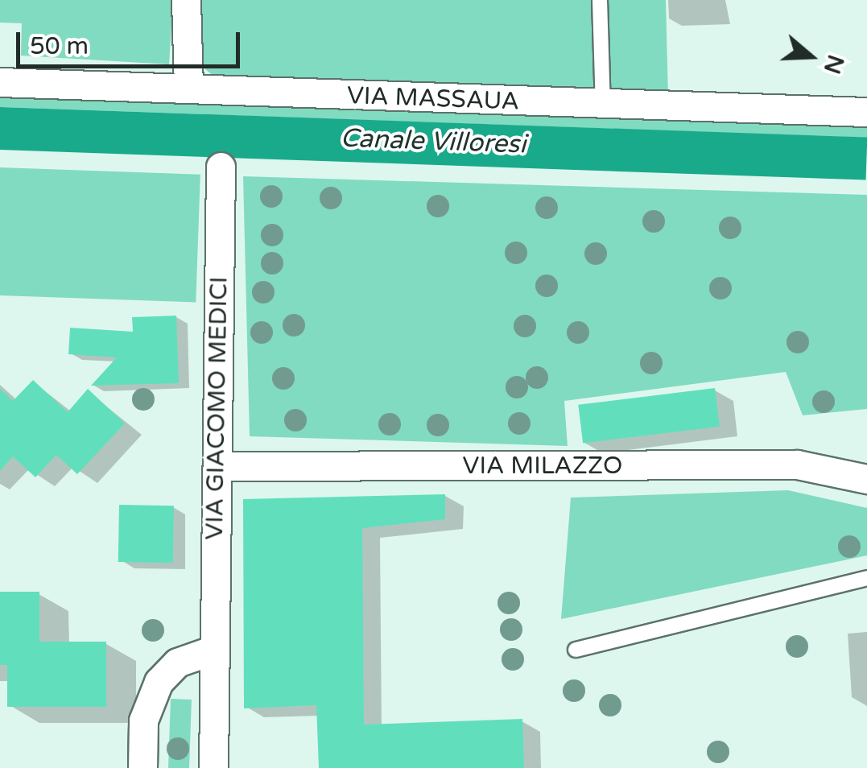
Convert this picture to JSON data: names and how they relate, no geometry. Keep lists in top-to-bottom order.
{
  "streets": {
    "street": ["VIA MASSAUA", "VIA GIACOMO MEDICI", "VIA MILAZZO"]
  },
  "crossings": [
    ["VIA GIACOMO MEDICI", "VIA MILAZZO"]
  ],
  "water": ["Canale Villoresi"],
  "scale_bar": "50 m",
  "north": "right"
}
